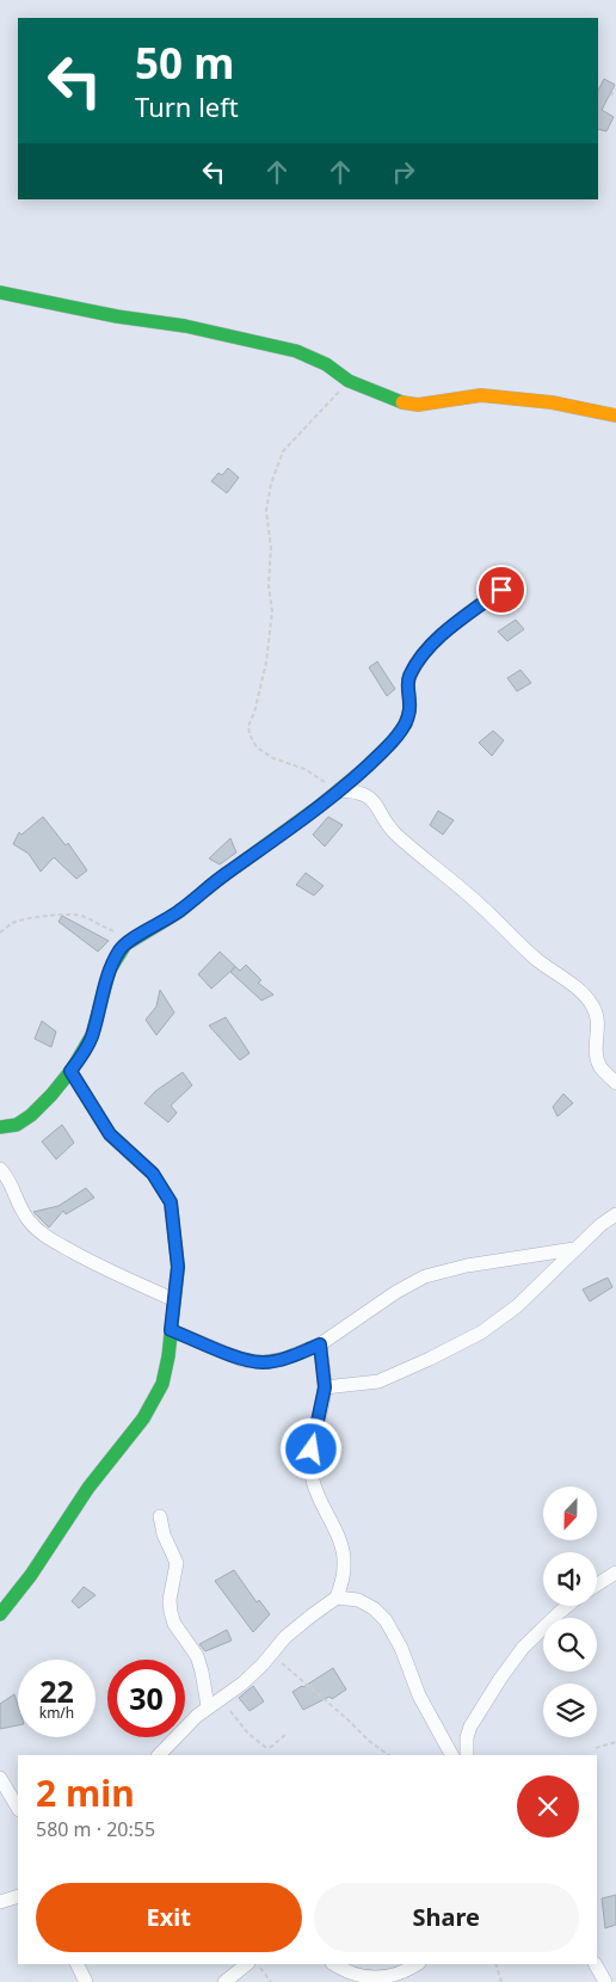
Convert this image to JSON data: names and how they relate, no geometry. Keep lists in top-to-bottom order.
{
  "north": "bottom",
  "page": {
    "turn": ["50 m", "Turn left"],
    "speed": "22 km/h",
    "limit": "30",
    "heading": ["2 min", "580 m · 20:55"],
    "buttons": ["Exit", "Share"]
  }
}
